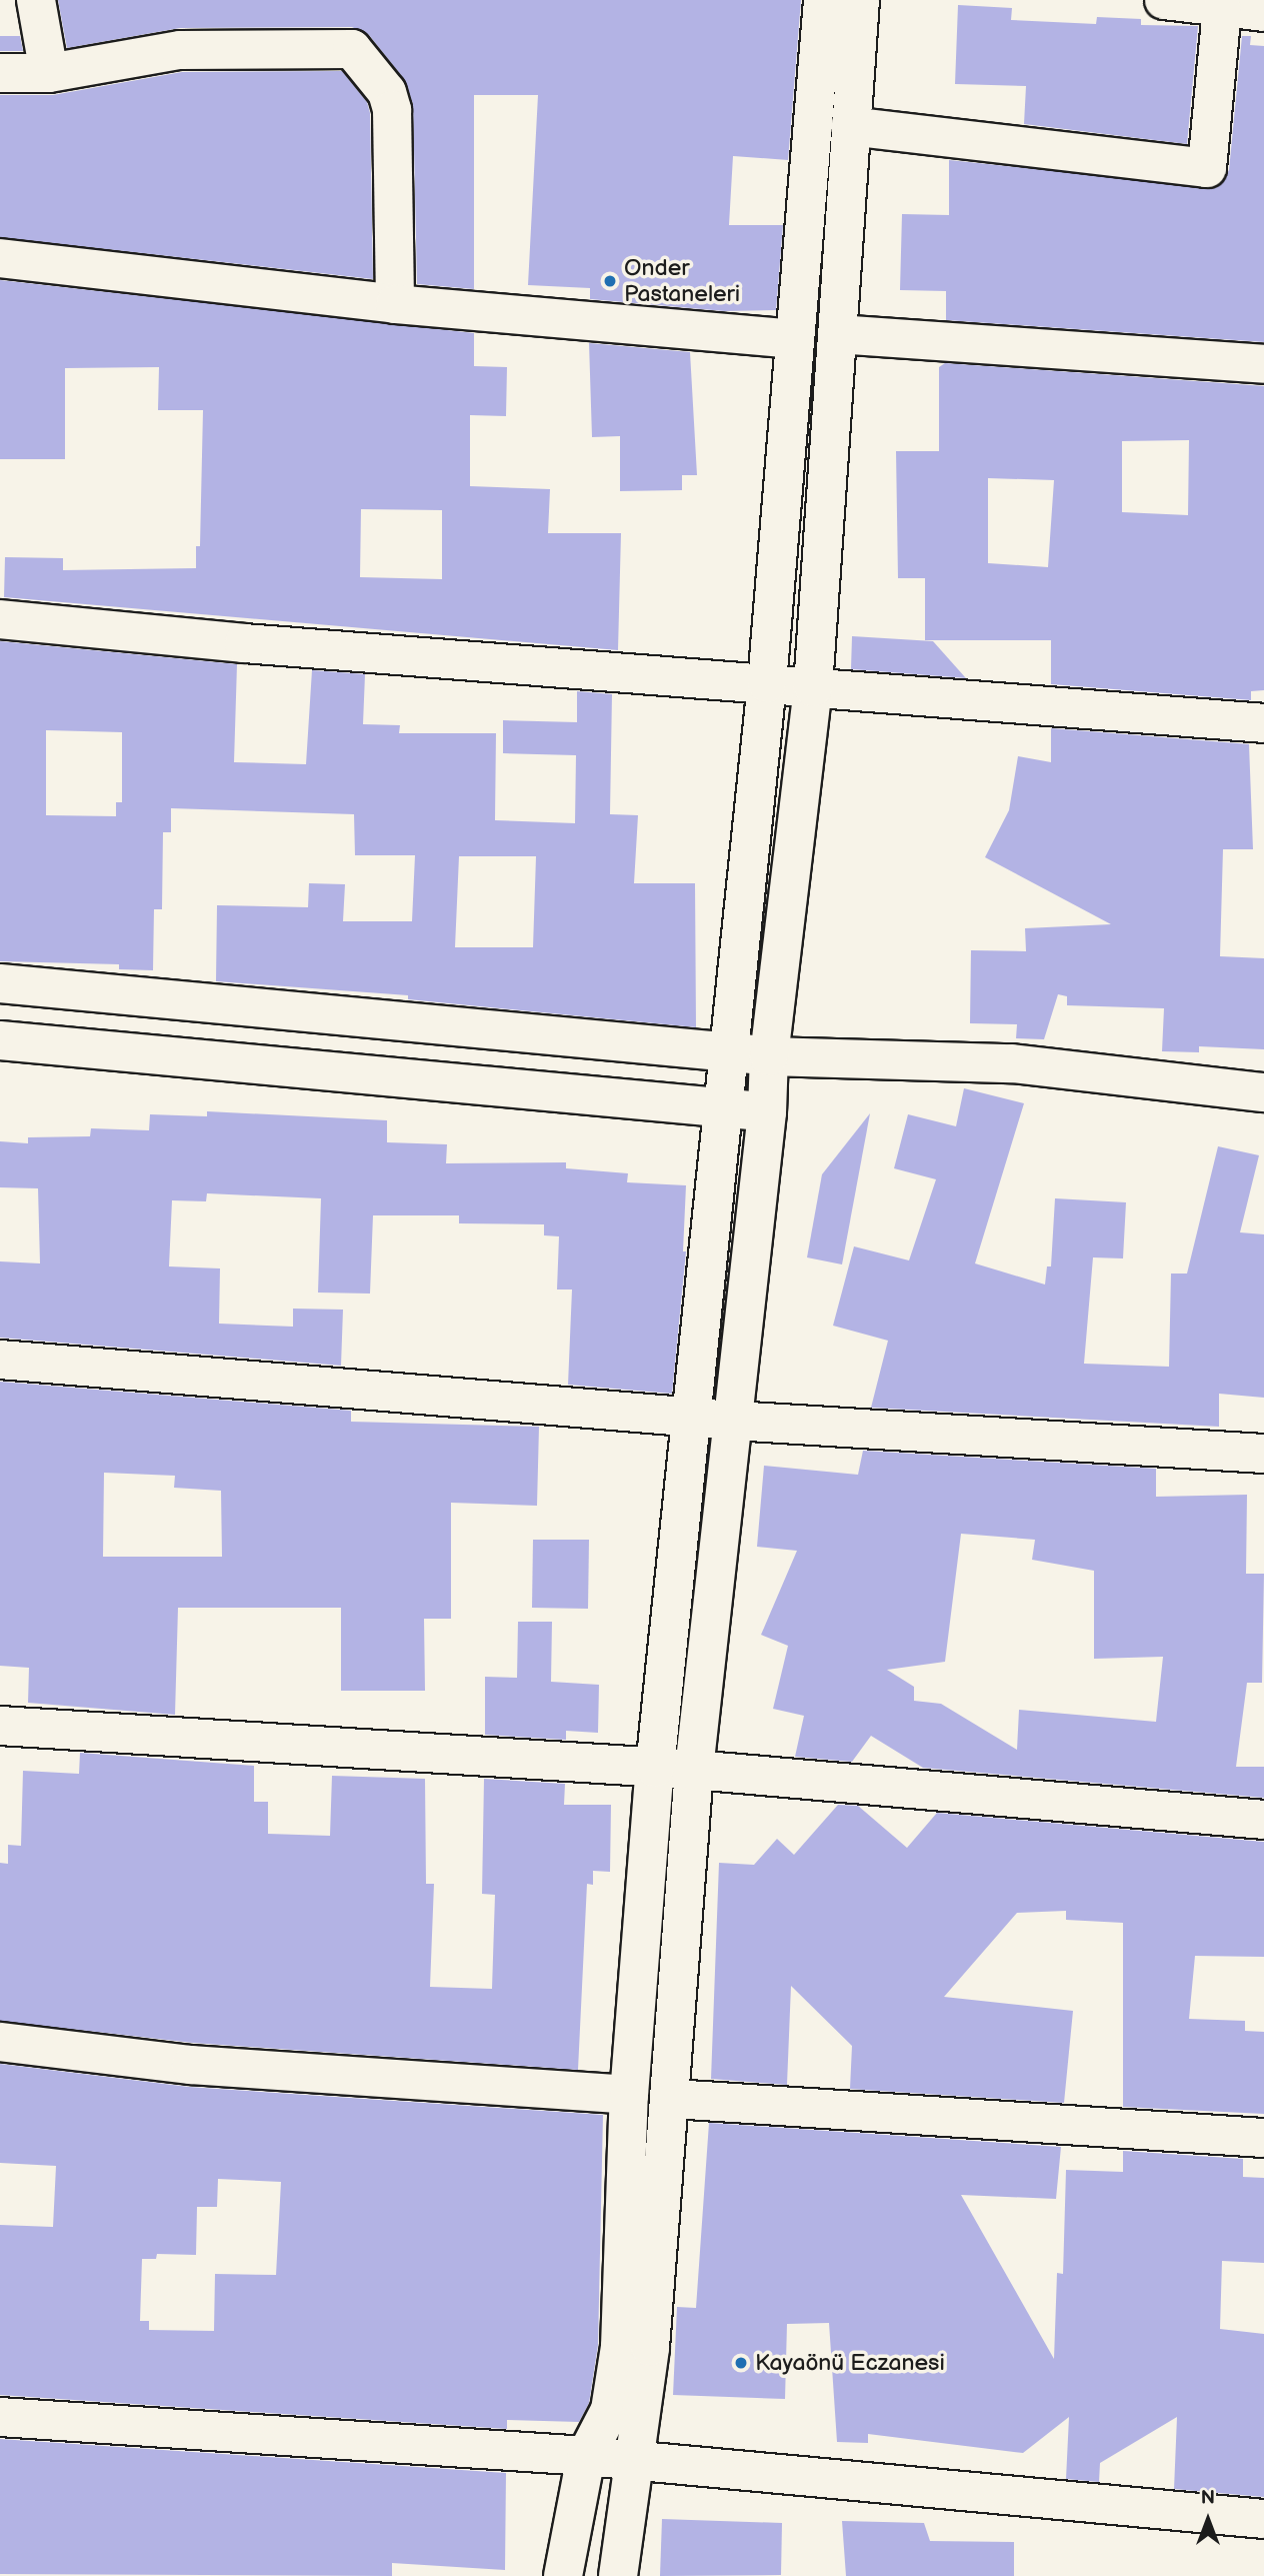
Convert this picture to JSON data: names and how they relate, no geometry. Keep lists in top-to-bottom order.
{
  "places": ["Onder Pastaneleri", "Kayaönü Eczanesi"],
  "north": "top"
}
